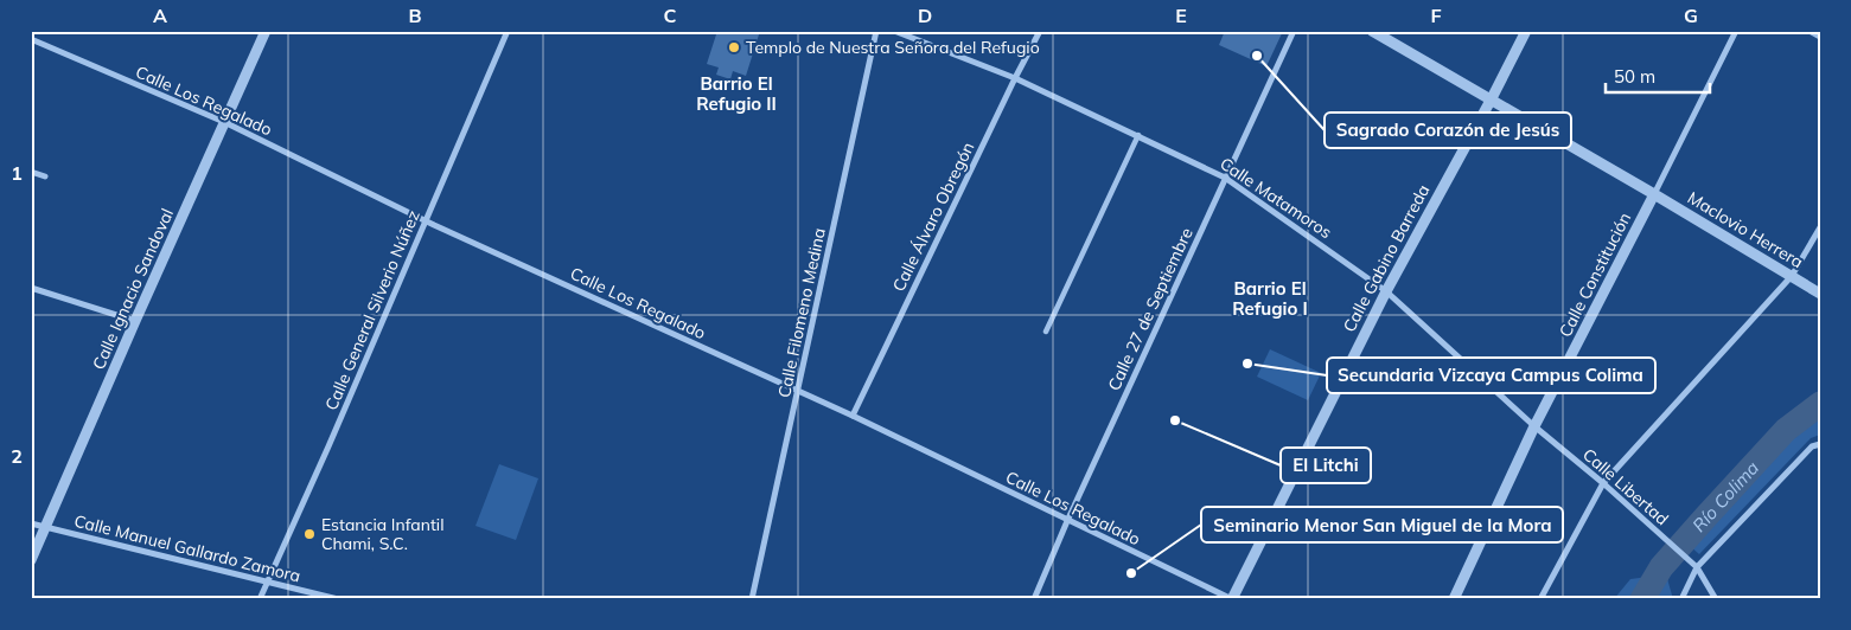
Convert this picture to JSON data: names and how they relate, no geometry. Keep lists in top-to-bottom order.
{
  "streets": {
    "street": [
      "Calle Los Regalado",
      "Calle Matamoros",
      "Calle Álvaro Obregón",
      "Maclovio Herrera",
      "Calle Gabino Barreda",
      "Calle Constitución",
      "Calle Ignacio Sandoval",
      "Calle 27 de Septiembre",
      "Calle General Silverio Núñez",
      "Calle Filomeno Medina",
      "Calle Libertad",
      "Calle Manuel Gallardo Zamora"
    ]
  },
  "crossings": [
    ["Calle Los Regalado", "Calle Álvaro Obregón"],
    ["Calle Los Regalado", "Calle Gabino Barreda"],
    ["Calle Los Regalado", "Calle Ignacio Sandoval"],
    ["Calle Los Regalado", "Calle 27 de Septiembre"],
    ["Calle Los Regalado", "Calle General Silverio Núñez"],
    ["Calle Los Regalado", "Calle Filomeno Medina"],
    ["Calle Matamoros", "Calle Álvaro Obregón"],
    ["Calle Matamoros", "Calle Gabino Barreda"],
    ["Calle Matamoros", "Calle Constitución"],
    ["Calle Matamoros", "Calle 27 de Septiembre"],
    ["Calle Matamoros", "Calle Libertad"],
    ["Maclovio Herrera", "Calle Gabino Barreda"],
    ["Maclovio Herrera", "Calle Constitución"],
    ["Calle Constitución", "Calle Libertad"],
    ["Calle Ignacio Sandoval", "Calle Manuel Gallardo Zamora"],
    ["Calle General Silverio Núñez", "Calle Manuel Gallardo Zamora"]
  ],
  "districts": ["Barrio El Refugio II", "Barrio El Refugio I"],
  "water": ["Río Colima"],
  "places": [
    "Templo de Nuestra Señora del Refugio",
    "Sagrado Corazón de Jesús",
    "Secundaria Vizcaya Campus Colima",
    "El Litchi",
    "Estancia Infantil Chami, S.C.",
    "Seminario Menor San Miguel de la Mora"
  ],
  "scale_bar": "50 m",
  "grid": {
    "columns": [
      "A",
      "B",
      "C",
      "D",
      "E",
      "F",
      "G"
    ],
    "rows": ["1", "2"]
  }
}
